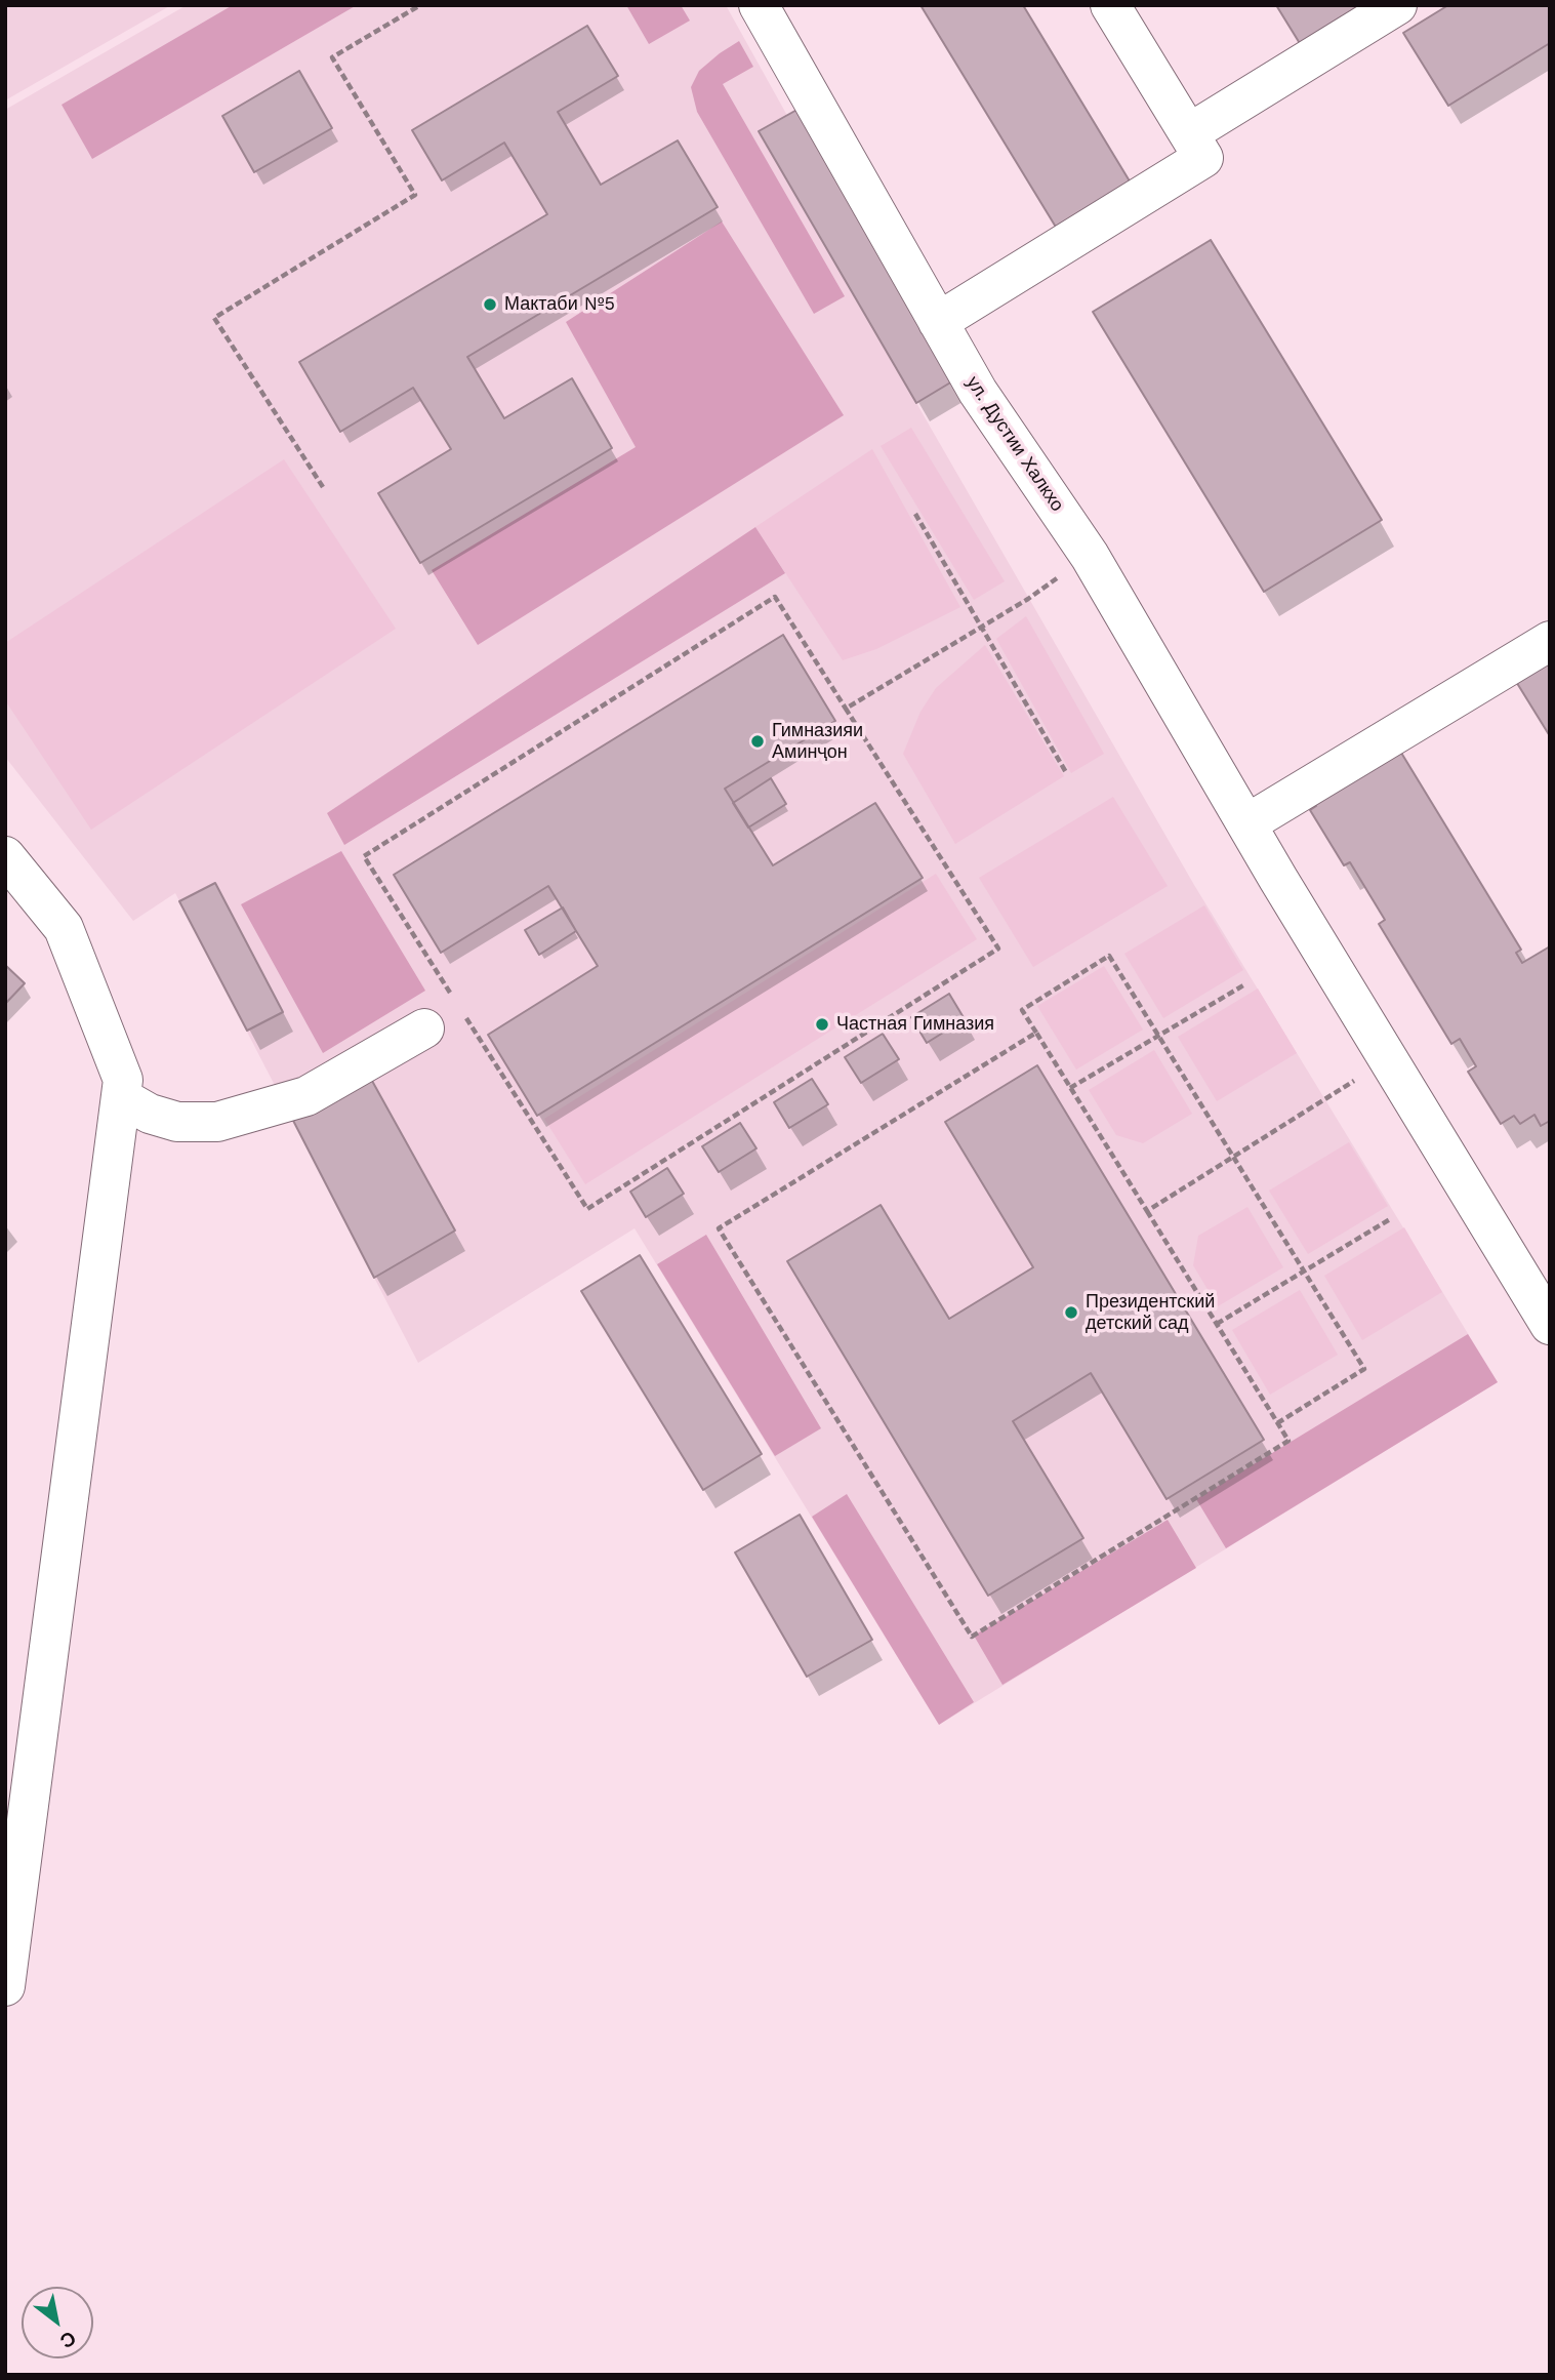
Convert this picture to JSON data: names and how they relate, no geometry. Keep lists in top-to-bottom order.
{
  "streets": {
    "street": ["ул. Дустии Халкхо"]
  },
  "places": [
    "Мактаби №5",
    "Гимназияи Аминҷон",
    "Частная Гимназия",
    "Президентский детский сад"
  ],
  "north": "bottom right"
}
